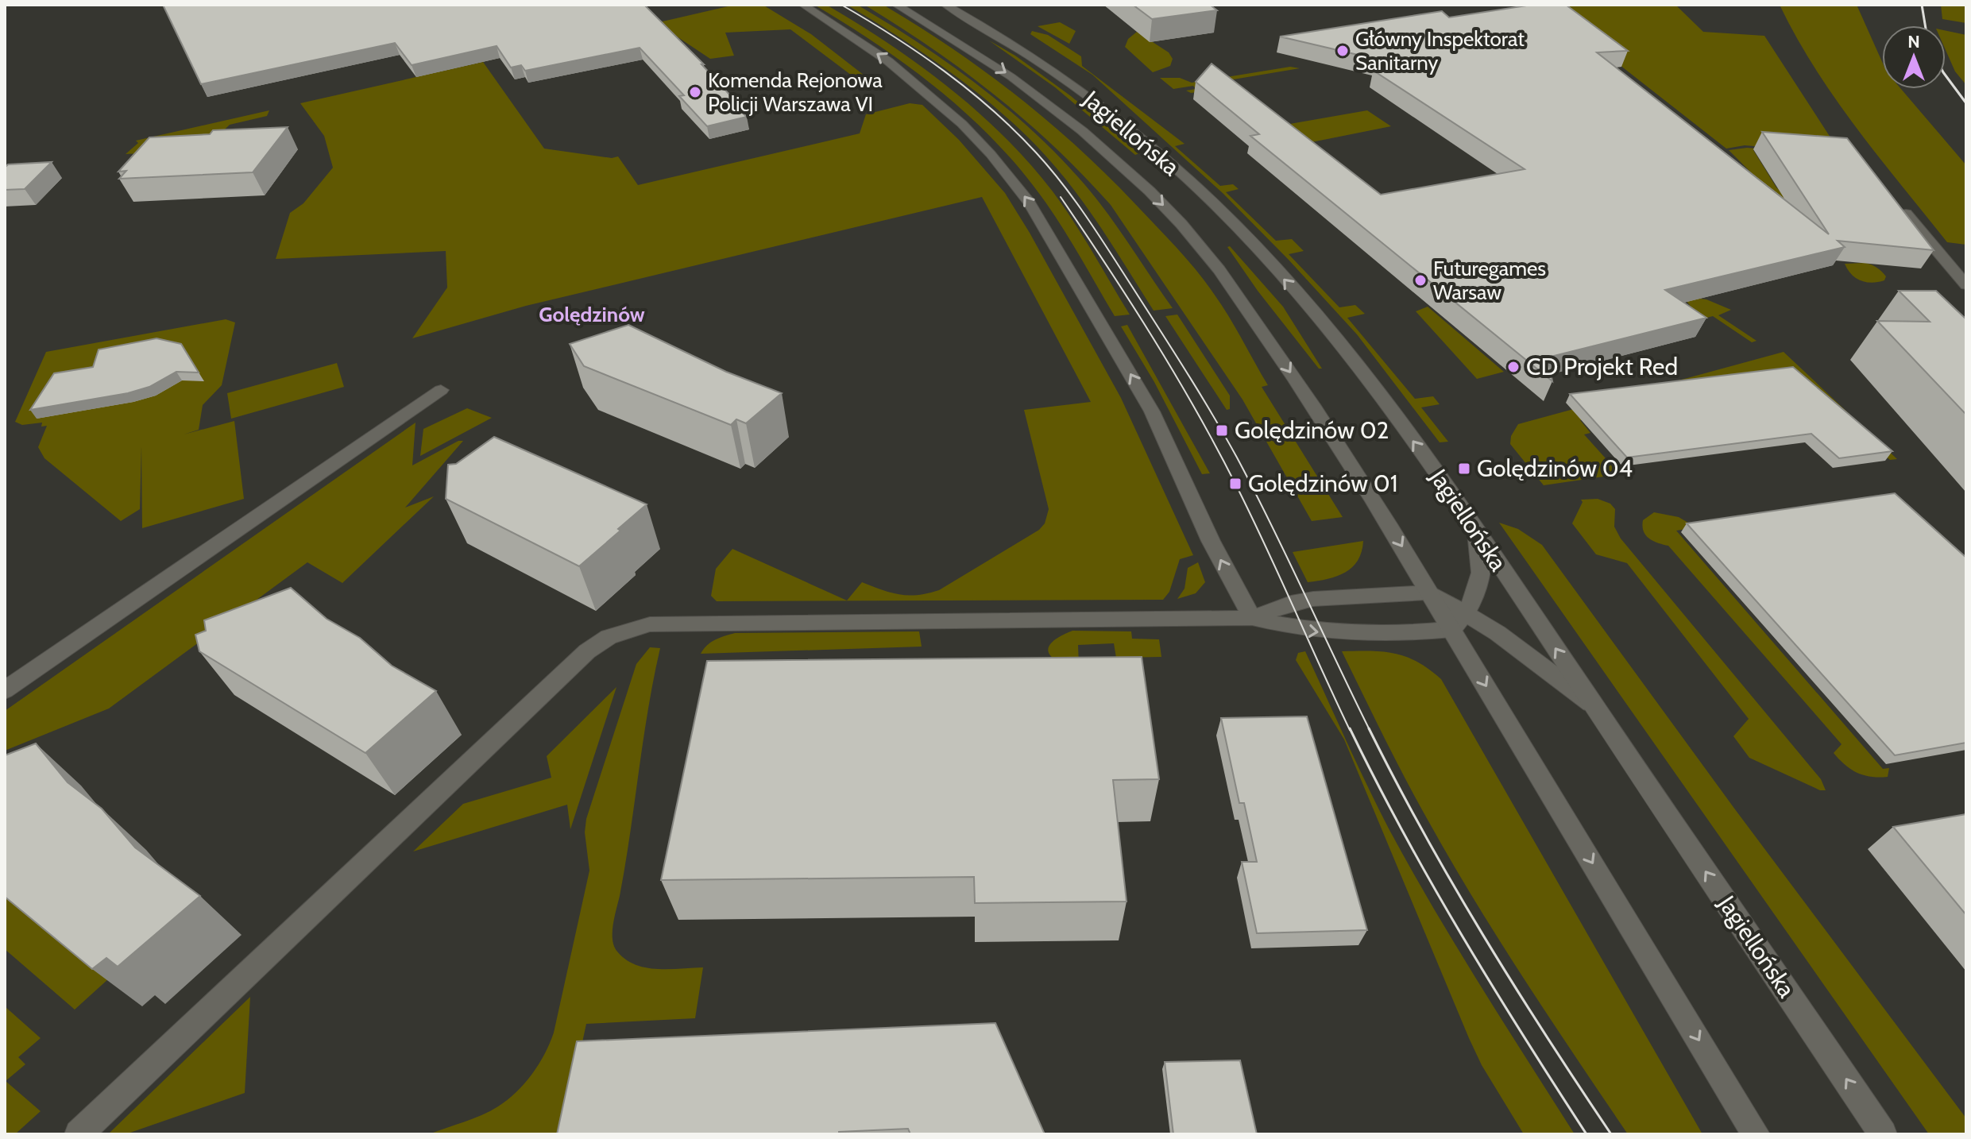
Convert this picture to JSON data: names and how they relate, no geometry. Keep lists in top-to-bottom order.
{
  "streets": {
    "main road": ["Jagiellońska"]
  },
  "districts": ["Golędzinów"],
  "places": {
    "other": [
      "Główny Inspektorat Sanitarny",
      "Komenda Rejonowa Policji Warszawa VI",
      "Futuregames Warsaw",
      "CD Projekt Red"
    ],
    "transit": ["Golędzinów 02", "Golędzinów 04", "Golędzinów 01"]
  },
  "north": "top"
}
